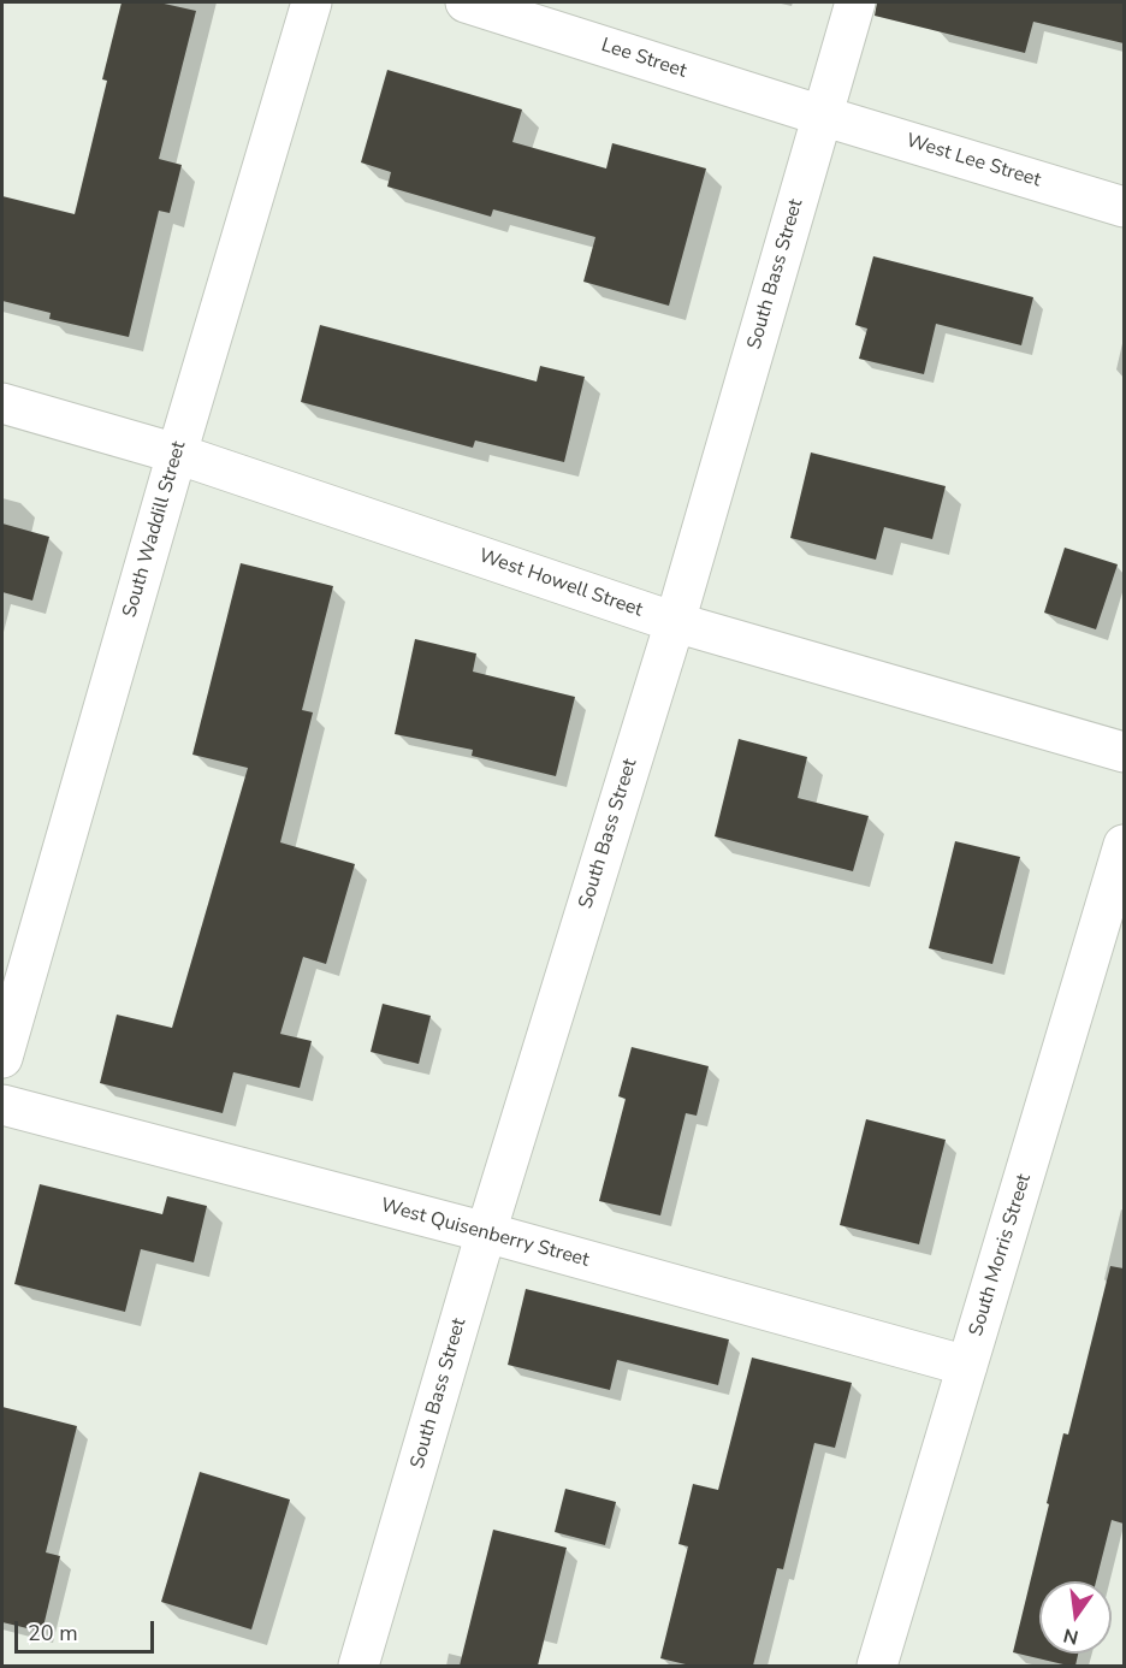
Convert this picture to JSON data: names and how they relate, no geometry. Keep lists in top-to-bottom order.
{
  "streets": {
    "street": [
      "Lee Street",
      "West Lee Street",
      "South Bass Street",
      "South Waddill Street",
      "West Howell Street",
      "West Quisenberry Street",
      "South Morris Street"
    ]
  },
  "crossings": [
    ["Lee Street", "West Lee Street"],
    ["Lee Street", "South Bass Street"],
    ["West Lee Street", "South Bass Street"],
    ["South Bass Street", "West Howell Street"],
    ["South Bass Street", "West Quisenberry Street"],
    ["South Waddill Street", "West Howell Street"],
    ["West Quisenberry Street", "South Morris Street"]
  ],
  "scale_bar": "20 m",
  "north": "bottom"
}
